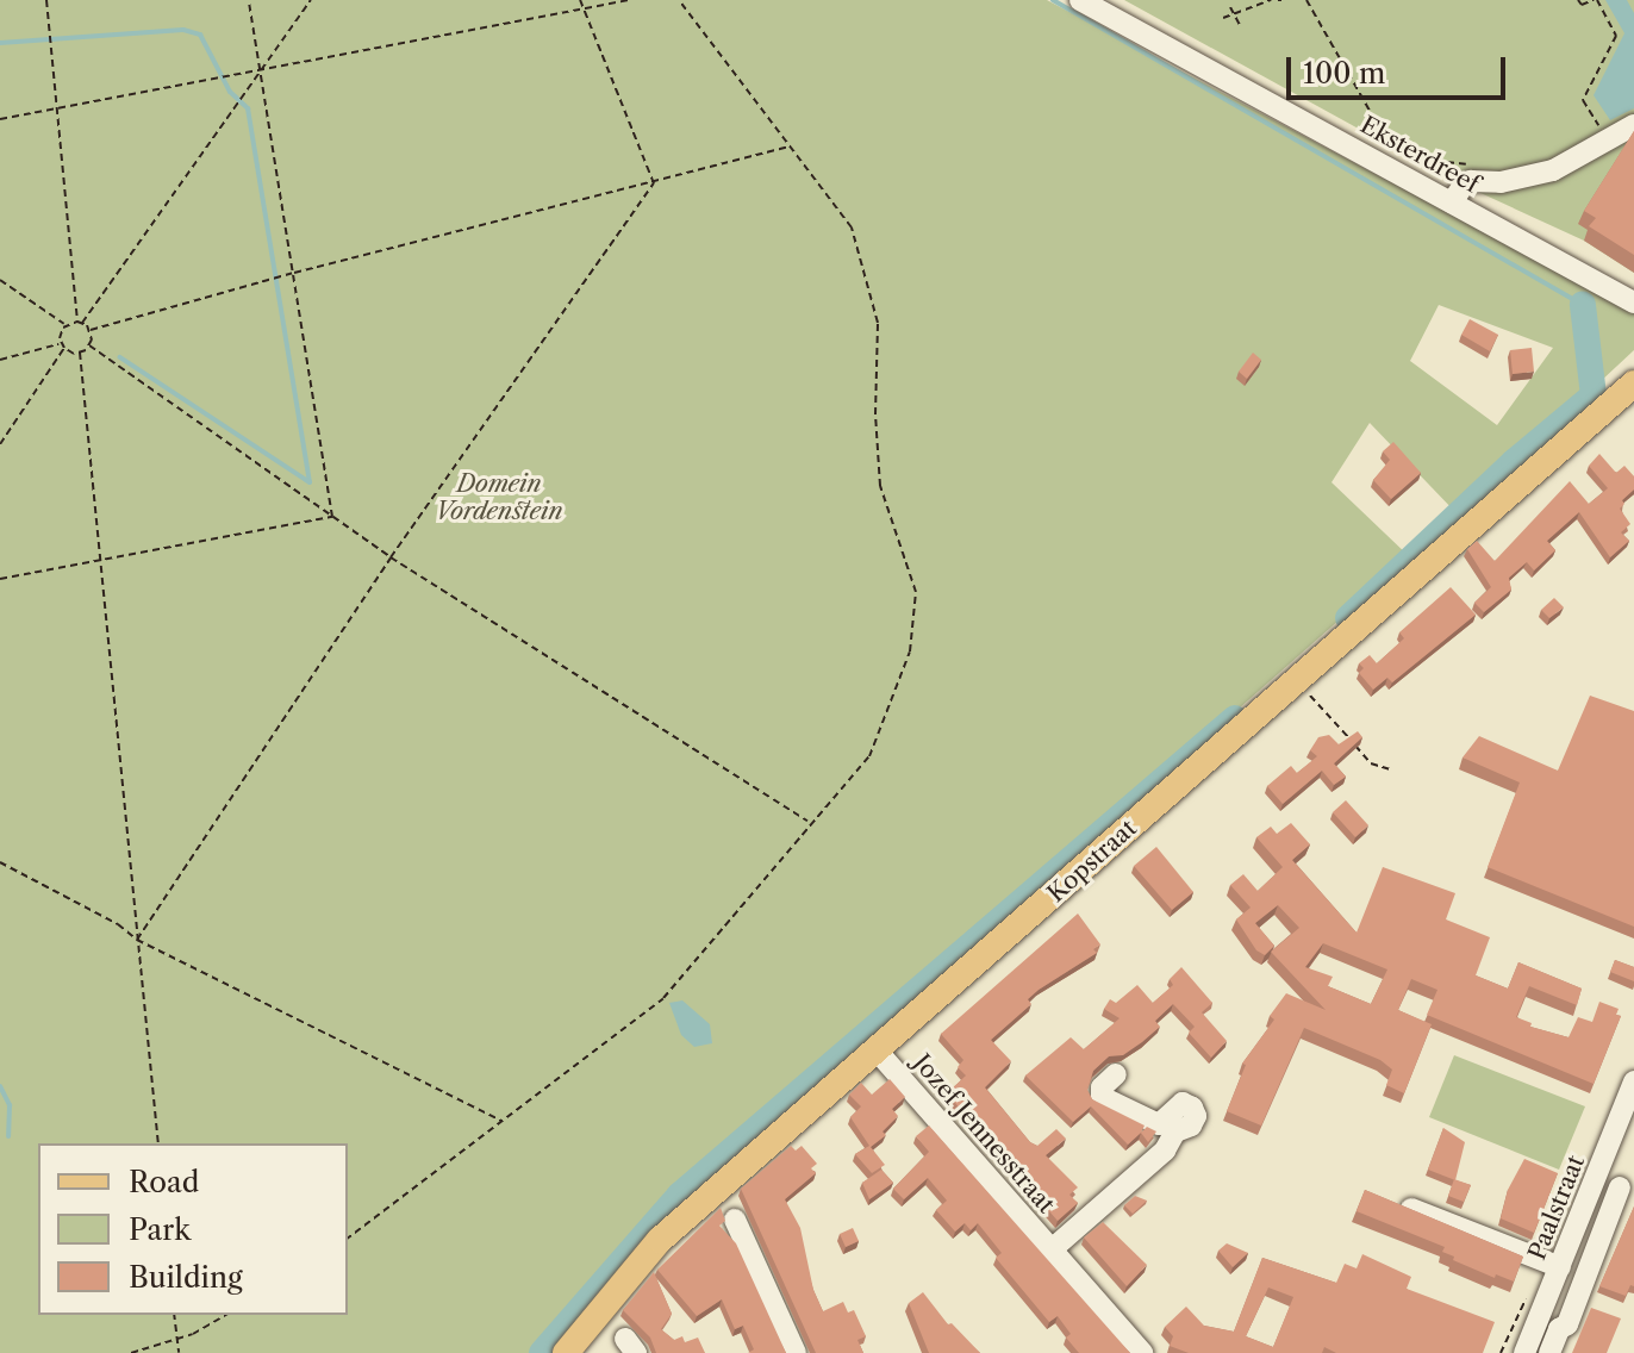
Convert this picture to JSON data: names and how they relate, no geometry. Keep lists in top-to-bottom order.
{
  "streets": {
    "main road": ["Kopstraat"],
    "street": ["Eksterdreef", "Jozef Jennesstraat", "Paalstraat"]
  },
  "crossings": [
    ["Kopstraat", "Jozef Jennesstraat"]
  ],
  "parks": ["Domein Vordenstein"],
  "legend": ["Road", "Park", "Building"],
  "scale_bar": "100 m"
}
